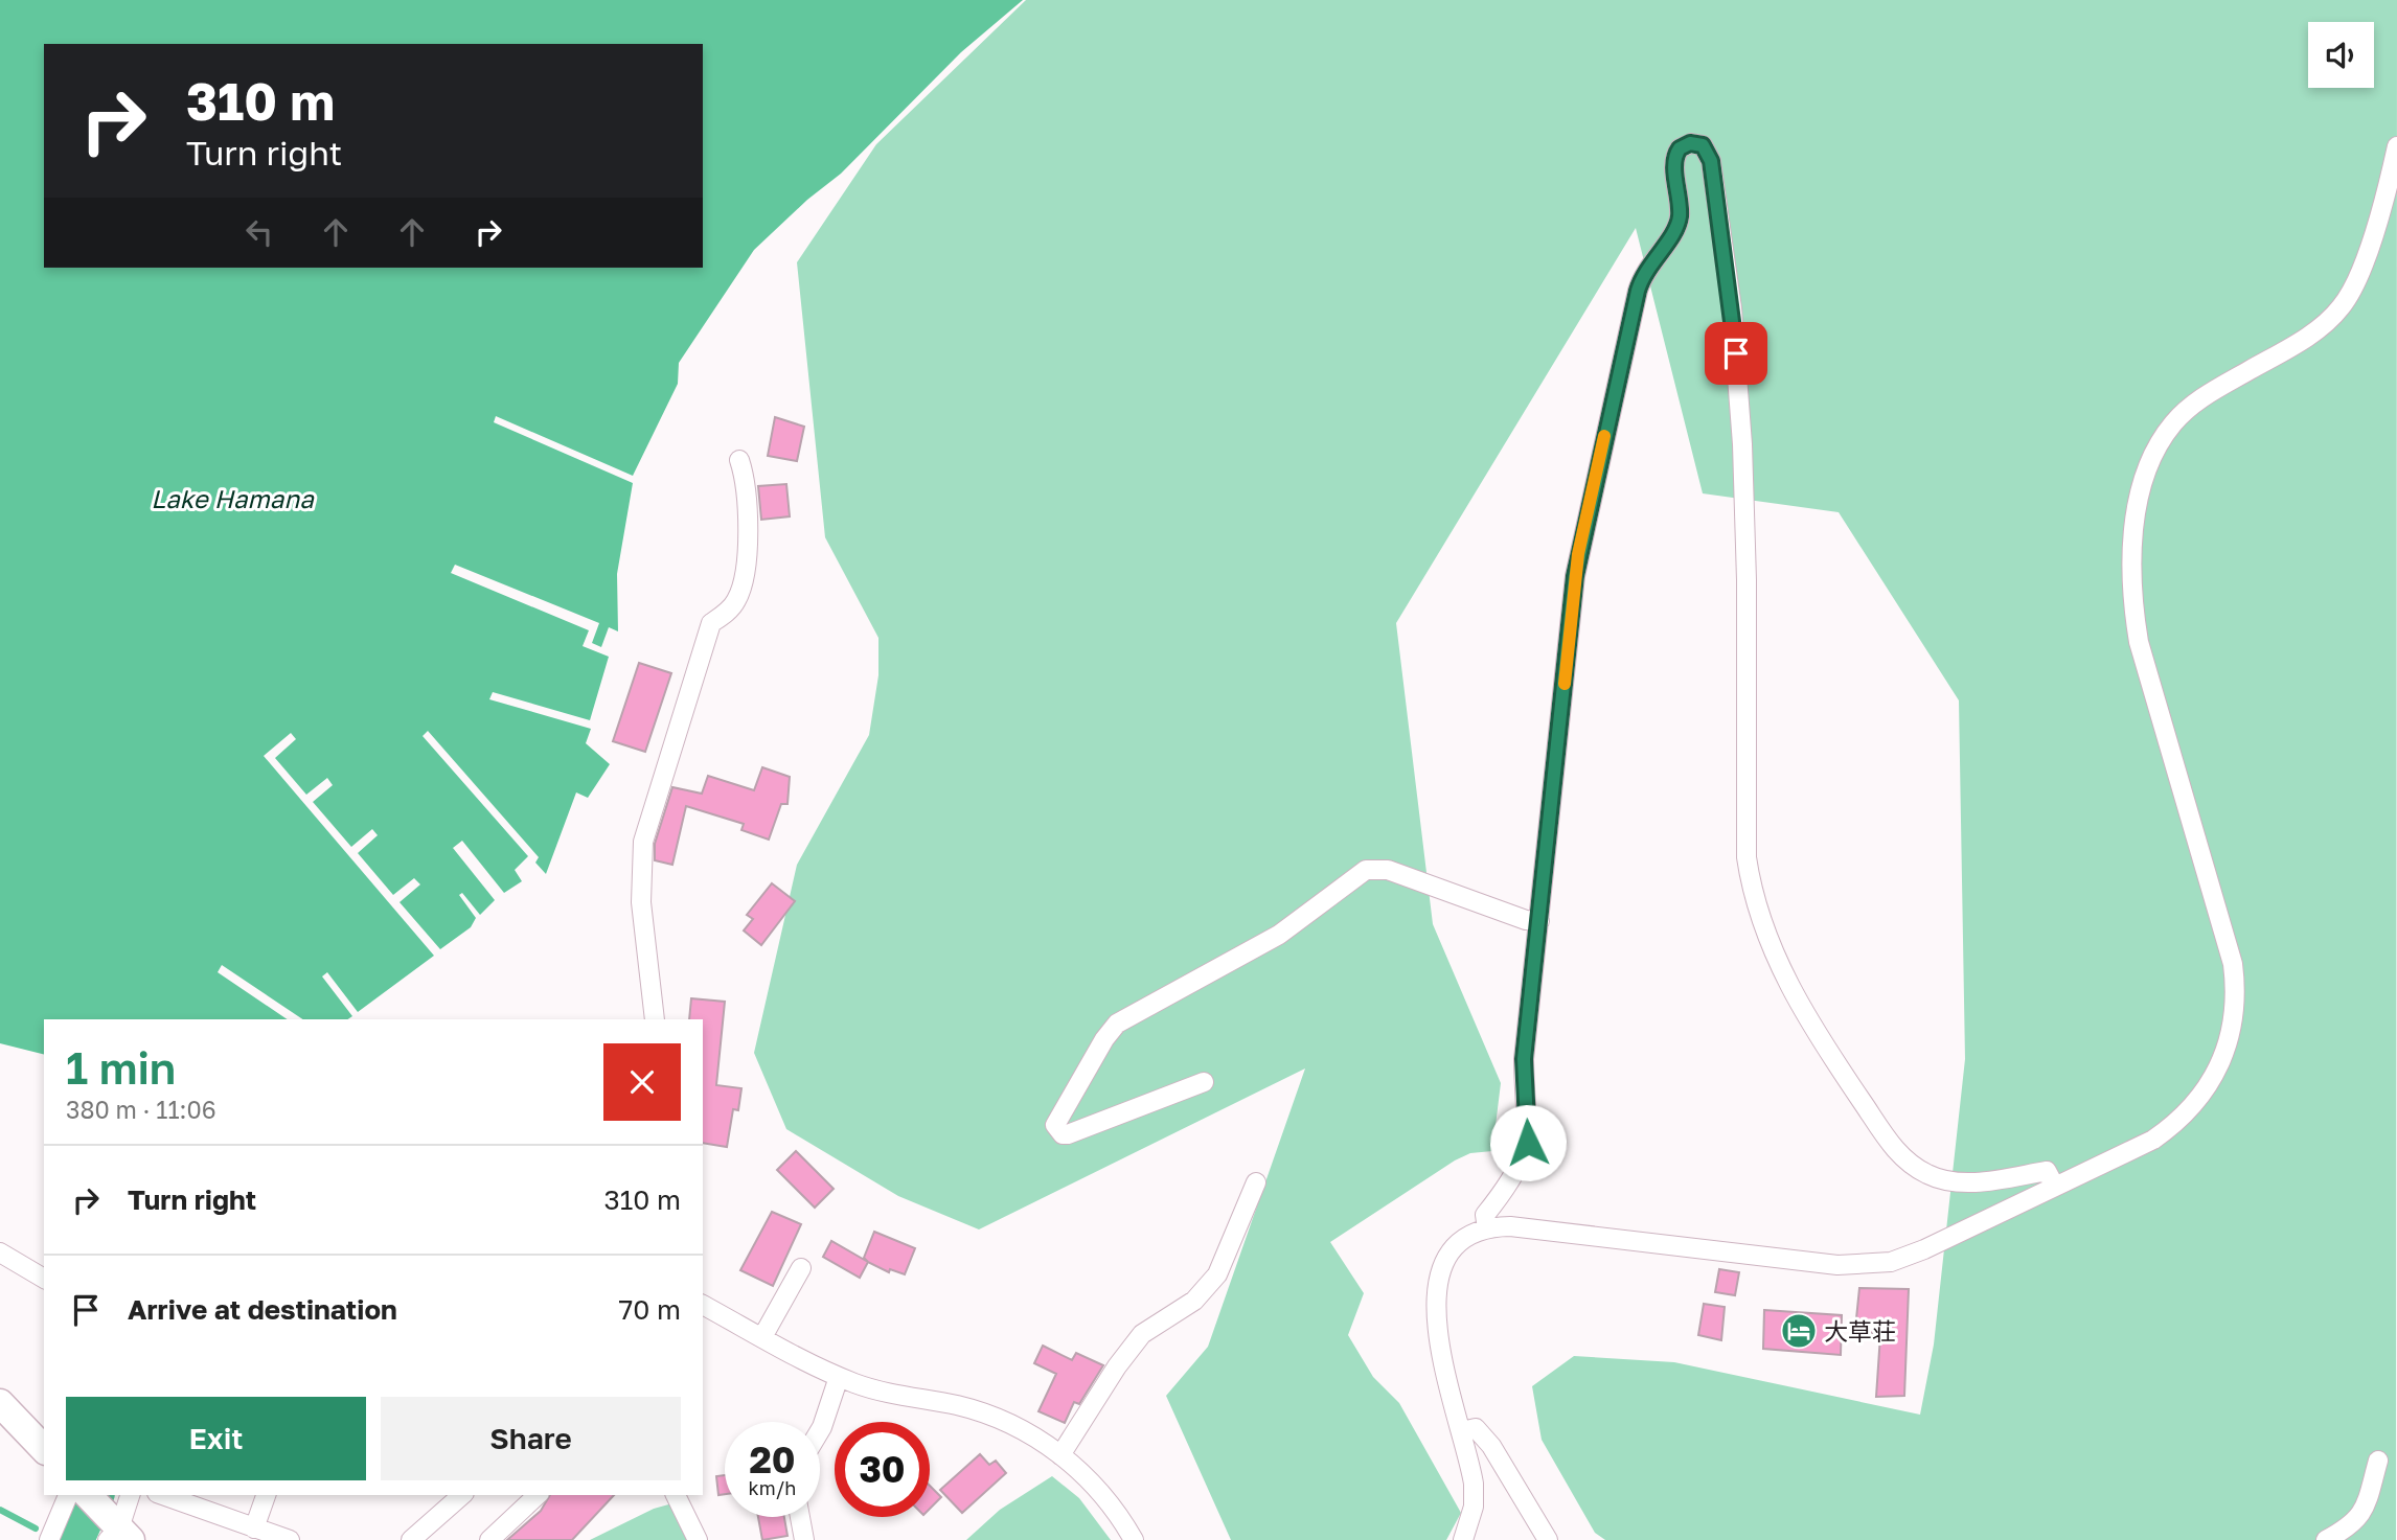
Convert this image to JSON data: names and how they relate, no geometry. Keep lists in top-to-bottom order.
{
  "water": ["Lake Hamana"],
  "places": {
    "hotel": ["大草荘"]
  },
  "page": {
    "turn": ["310 m", "Turn right"],
    "heading": ["1 min", "380 m · 11:06"],
    "list": [
      {
        "name": "Turn right",
        "value": "310 m"
      },
      {
        "name": "Arrive at destination",
        "value": "70 m"
      }
    ],
    "buttons": ["Exit", "Share"],
    "speed": "20 km/h",
    "limit": "30"
  }
}
